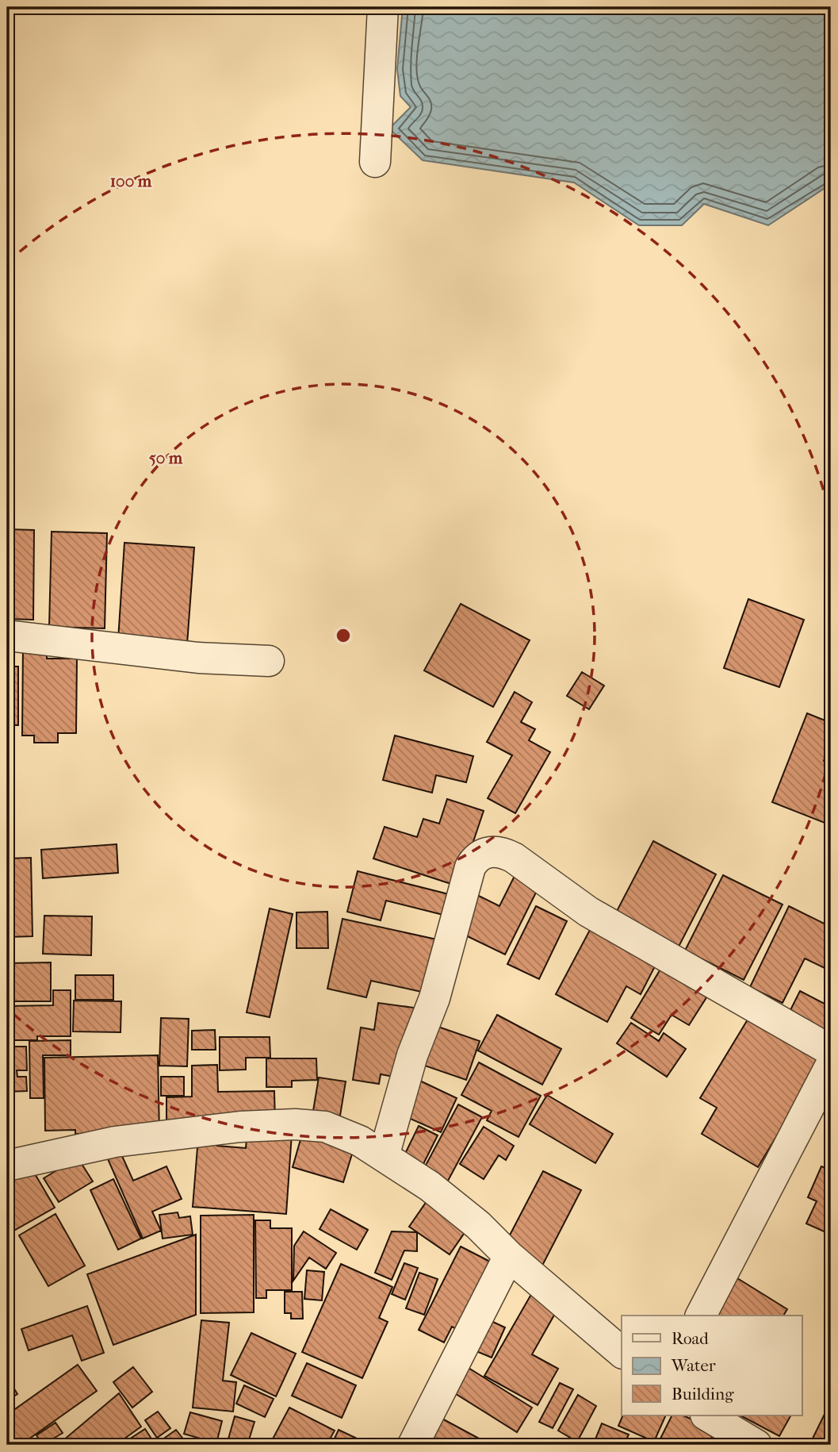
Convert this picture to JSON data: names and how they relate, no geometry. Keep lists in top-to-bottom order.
{
  "legend": ["Road", "Water", "Building"],
  "rings": ["100 m", "50 m"]
}
